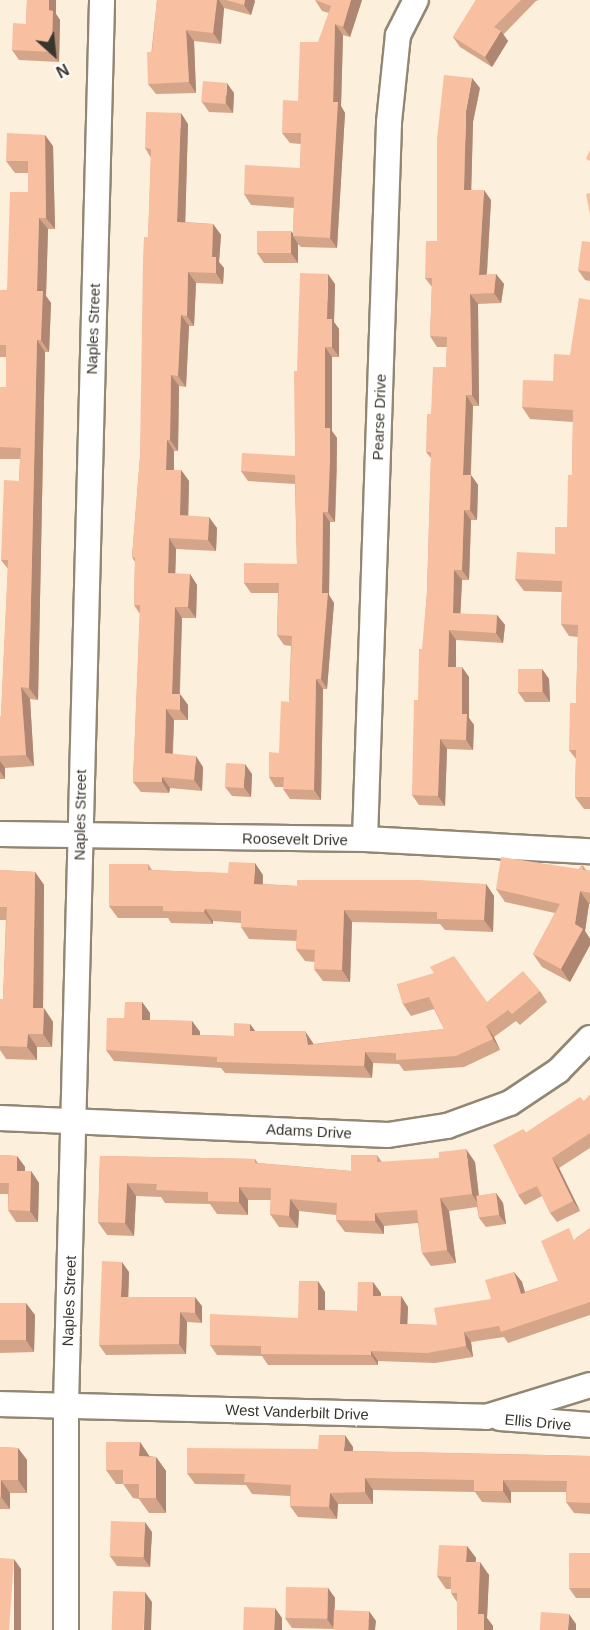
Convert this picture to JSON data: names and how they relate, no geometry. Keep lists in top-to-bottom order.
{
  "streets": {
    "street": [
      "Naples Street",
      "Pearse Drive",
      "Roosevelt Drive",
      "Adams Drive",
      "West Vanderbilt Drive",
      "Ellis Drive"
    ]
  },
  "crossings": [
    ["Naples Street", "Roosevelt Drive"],
    ["Naples Street", "Adams Drive"],
    ["Naples Street", "West Vanderbilt Drive"],
    ["Pearse Drive", "Roosevelt Drive"],
    ["West Vanderbilt Drive", "Ellis Drive"]
  ],
  "north": "bottom right"
}
